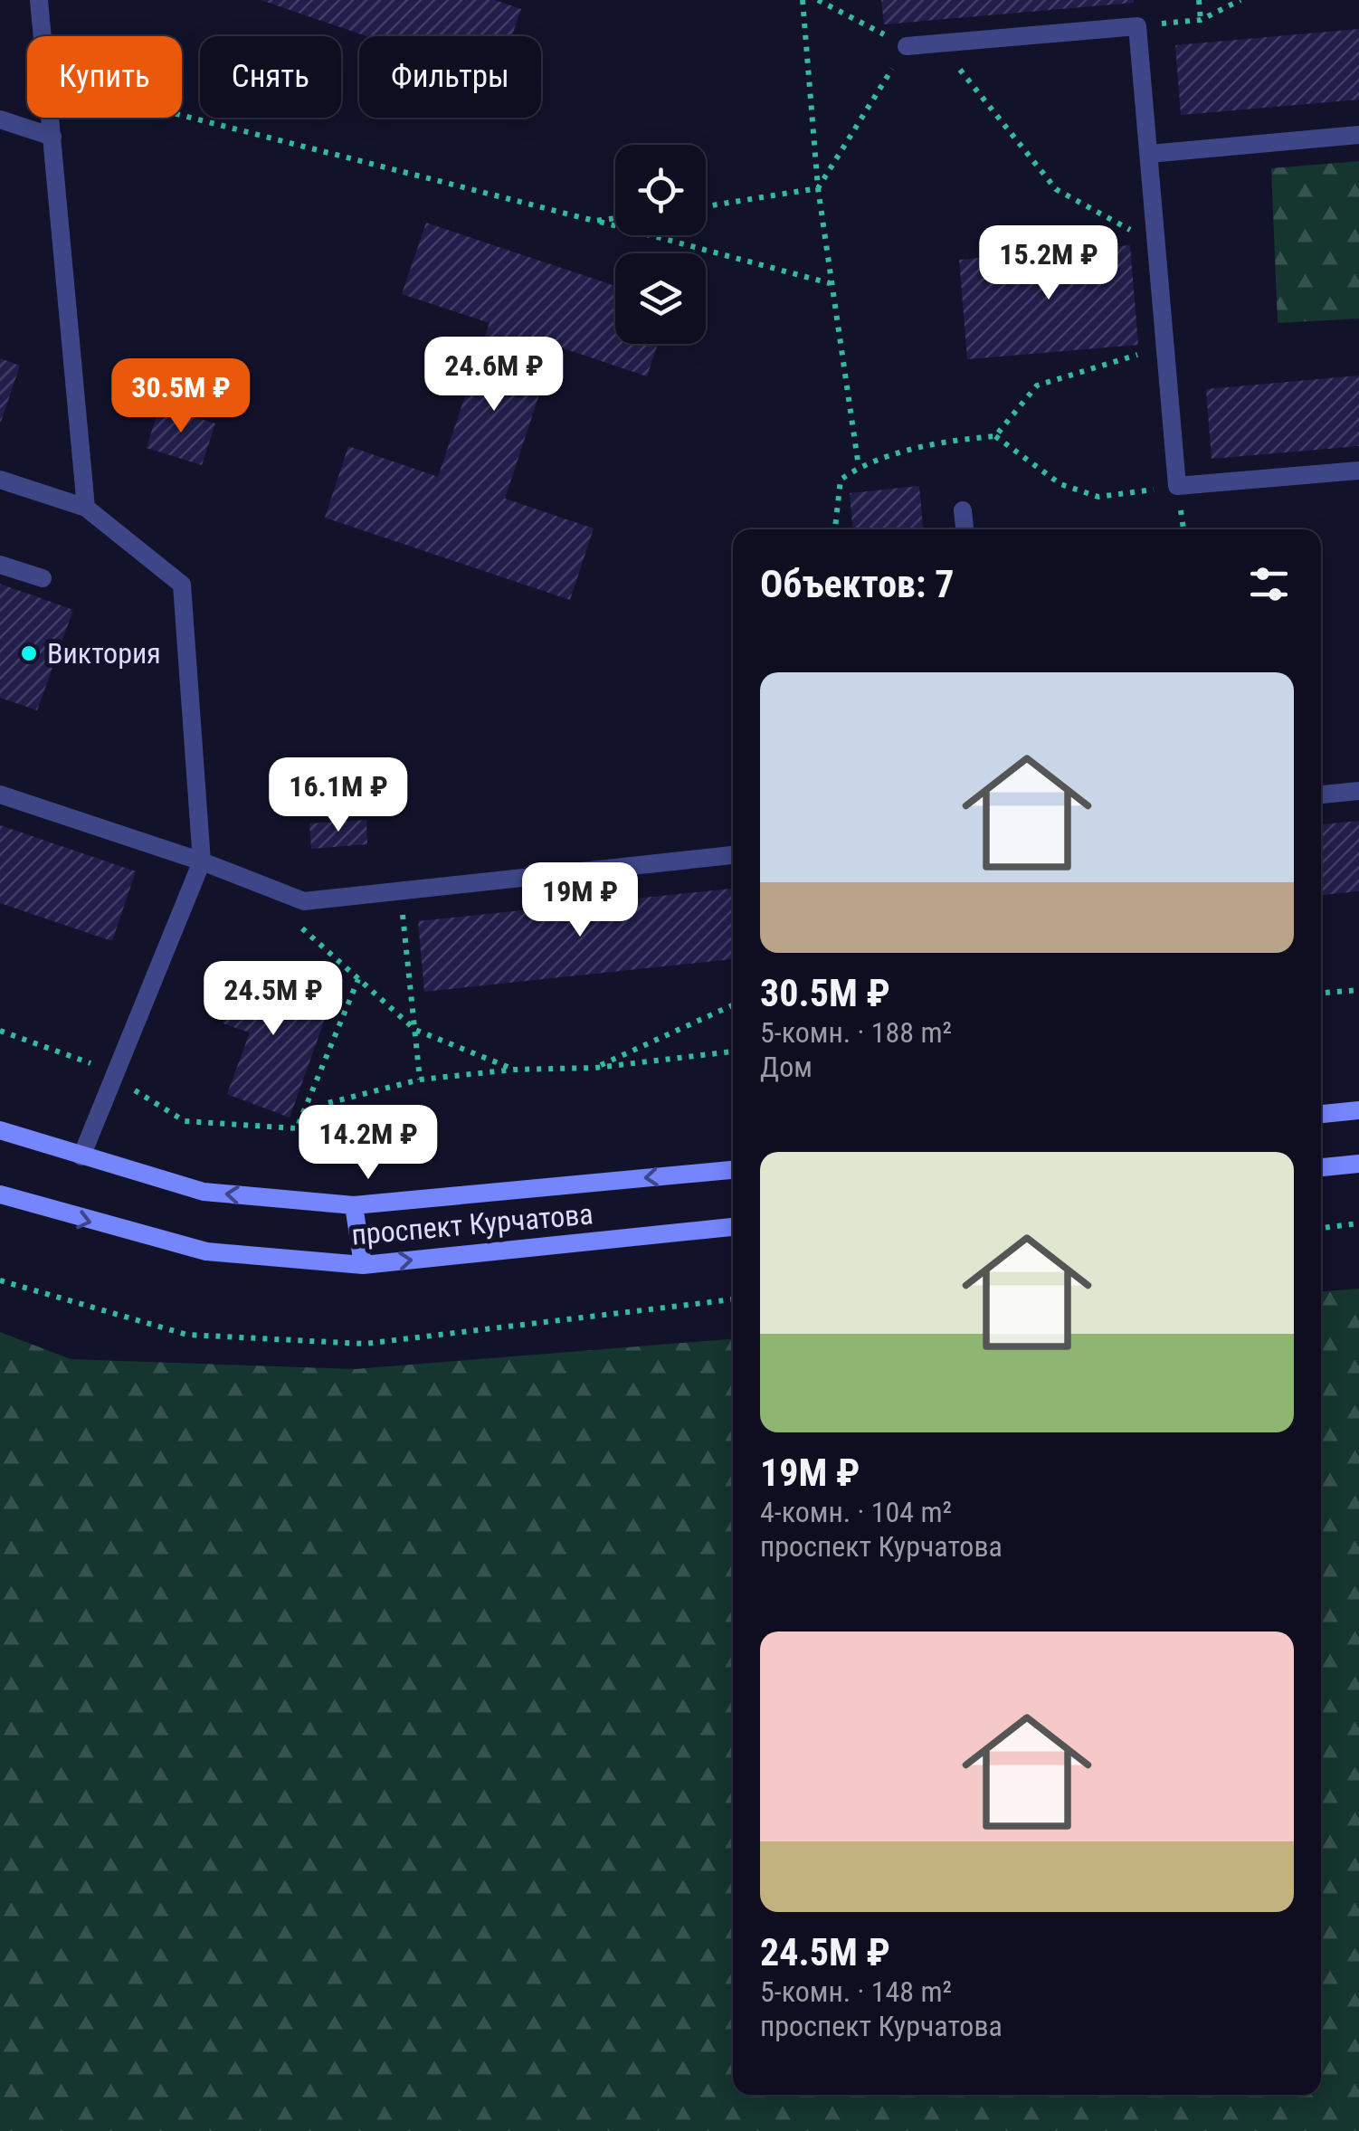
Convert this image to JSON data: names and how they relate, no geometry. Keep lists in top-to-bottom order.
{
  "streets": {
    "main road": ["проспект Курчатова"]
  },
  "places": ["Виктория"],
  "page": {
    "chip": ["Купить", "Снять", "Фильтры"],
    "price": [
      "15.2M ₽",
      "24.6M ₽",
      "30.5M ₽",
      "16.1M ₽",
      "19M ₽",
      "24.5M ₽",
      "14.2M ₽"
    ],
    "heading": "Объектов: 7",
    "list": [
      {
        "name": "30.5M ₽",
        "note": "5-комн. · 188 m² · Дом"
      },
      {
        "name": "19M ₽",
        "note": "4-комн. · 104 m² · проспект Курчатова"
      },
      {
        "name": "24.5M ₽",
        "note": "5-комн. · 148 m² · проспект Курчатова"
      }
    ]
  }
}
